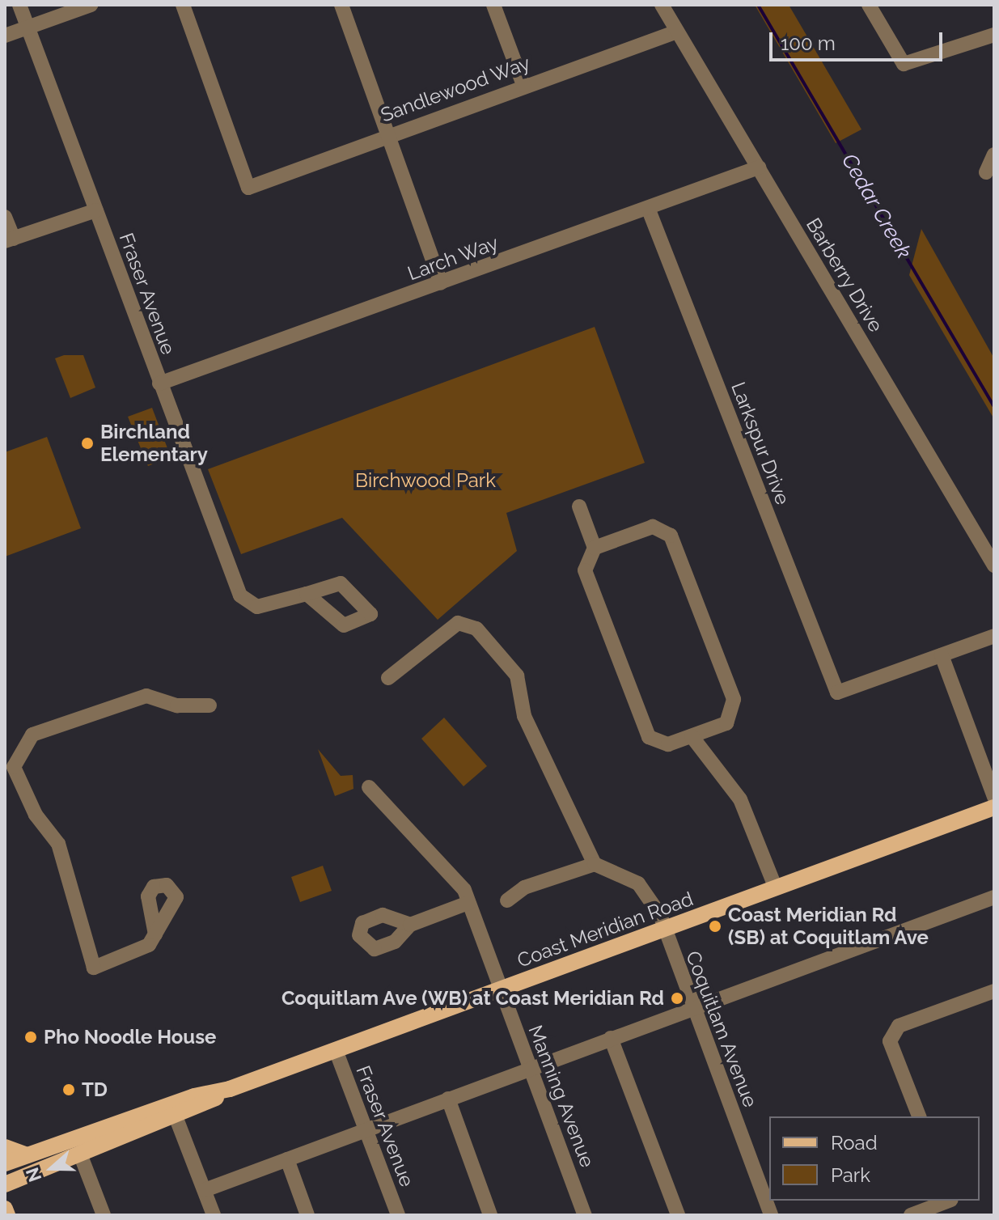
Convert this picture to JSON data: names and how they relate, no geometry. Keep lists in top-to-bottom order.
{
  "streets": {
    "main road": ["Coast Meridian Road"],
    "street": [
      "Sandlewood Way",
      "Larch Way",
      "Barberry Drive",
      "Fraser Avenue",
      "Larkspur Drive",
      "Coquitlam Avenue",
      "Manning Avenue"
    ]
  },
  "crossings": [
    ["Sandlewood Way", "Barberry Drive"],
    ["Larch Way", "Barberry Drive"],
    ["Larch Way", "Fraser Avenue"],
    ["Larch Way", "Larkspur Drive"],
    ["Fraser Avenue", "Coast Meridian Road"],
    ["Coast Meridian Road", "Coquitlam Avenue"],
    ["Coast Meridian Road", "Manning Avenue"]
  ],
  "water": ["Cedar Creek"],
  "parks": ["Birchwood Park"],
  "places": [
    "Birchland Elementary",
    "Coast Meridian Rd (SB) at Coquitlam Ave",
    "Coquitlam Ave (WB) at Coast Meridian Rd",
    "Pho Noodle House",
    "TD"
  ],
  "legend": ["Road", "Park"],
  "scale_bar": "100 m",
  "north": "left"
}
